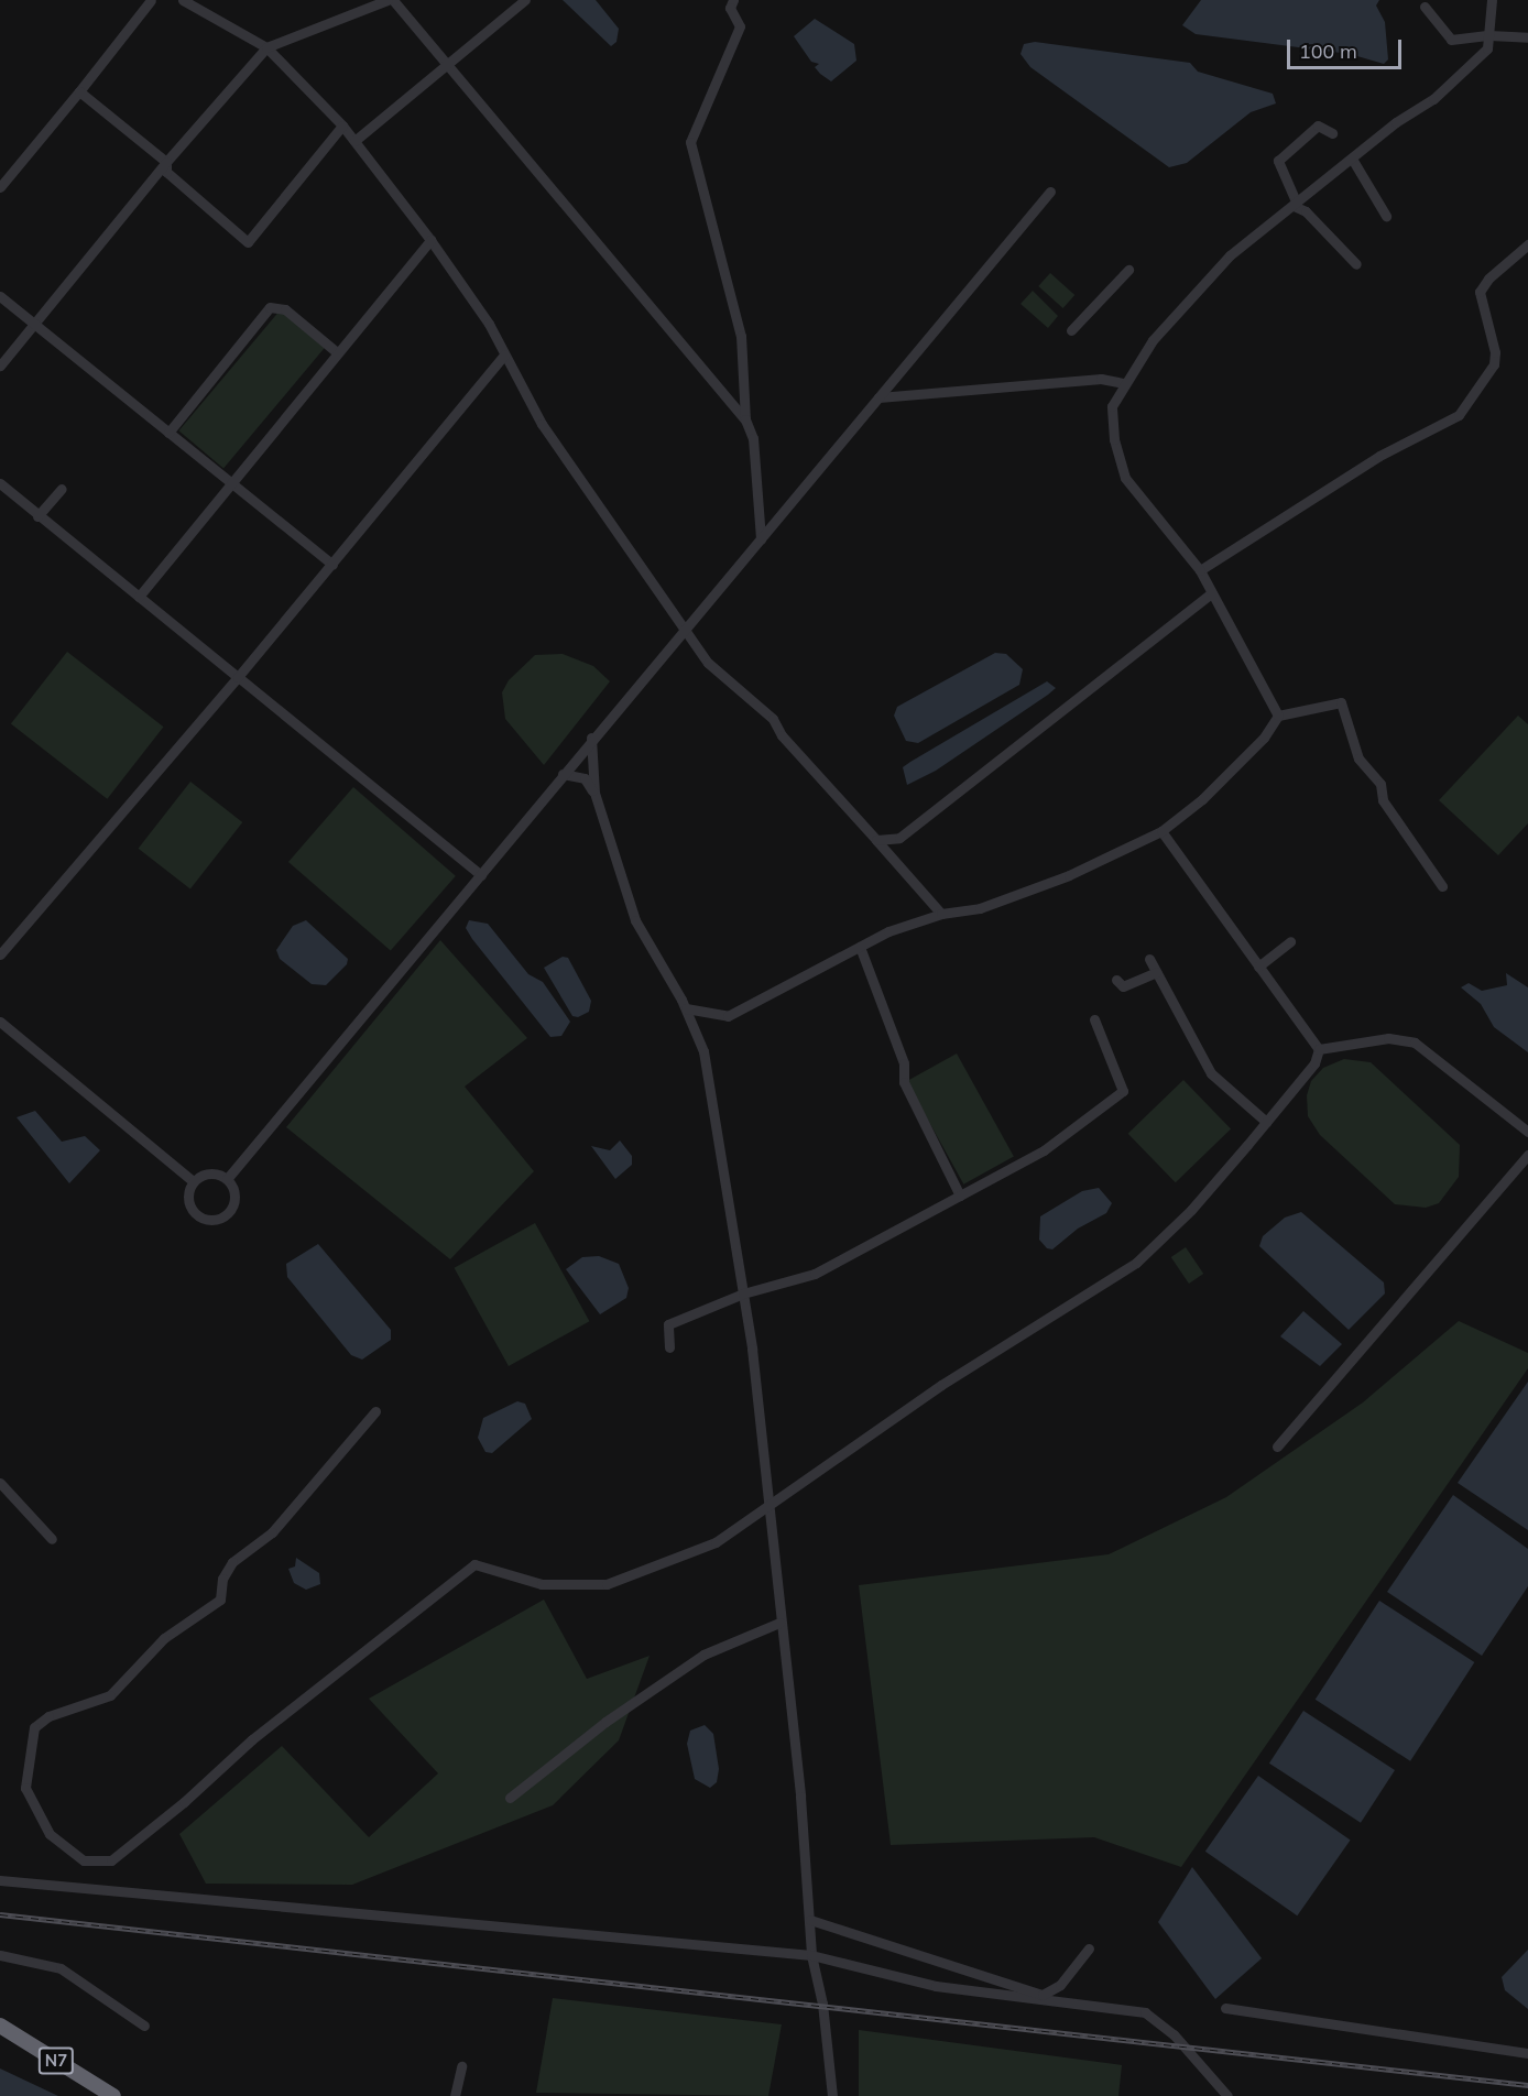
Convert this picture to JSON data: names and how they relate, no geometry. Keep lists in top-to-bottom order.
{
  "streets": {
    "highway": ["N7"]
  },
  "scale_bar": "100 m"
}
